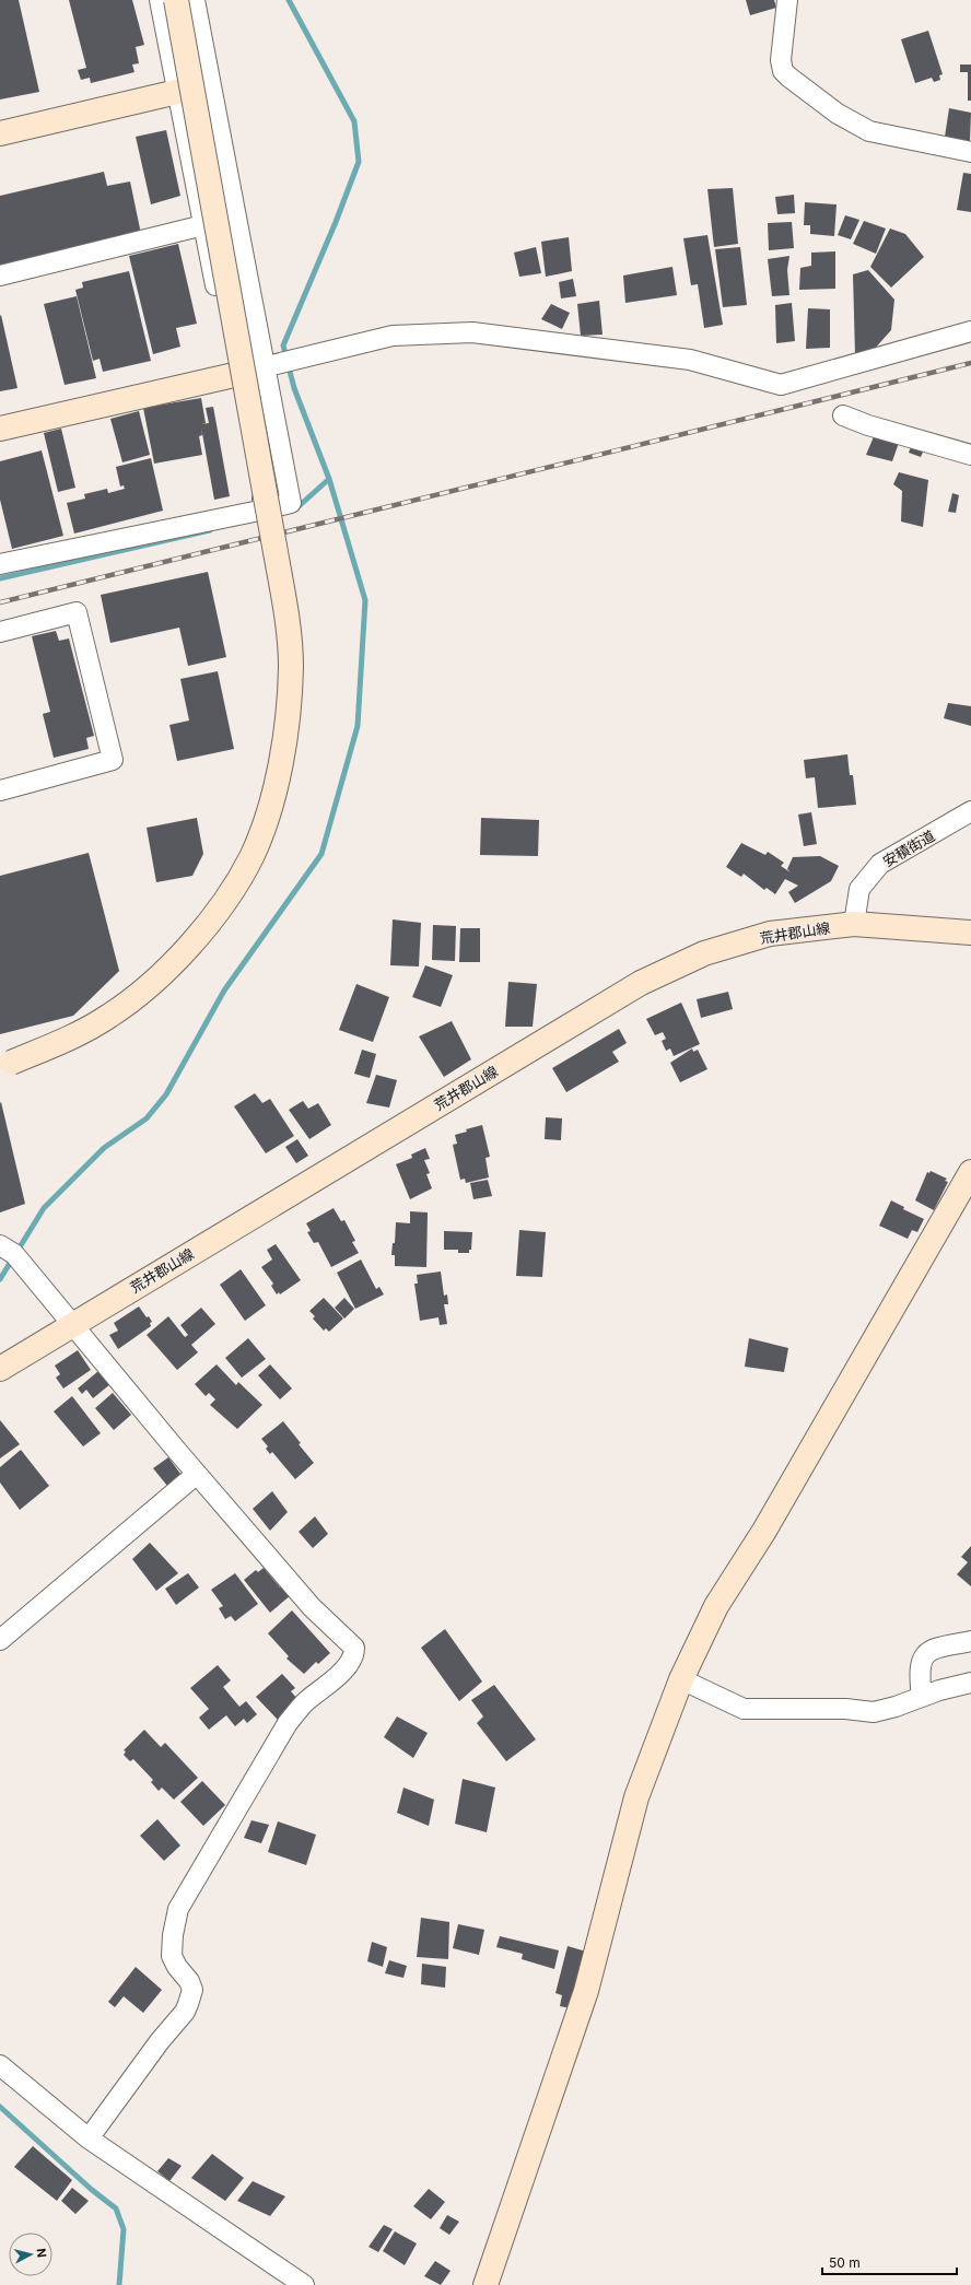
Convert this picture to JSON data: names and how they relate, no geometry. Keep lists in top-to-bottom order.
{
  "streets": {
    "street": ["安積街道", "荒井郡山線"]
  },
  "crossings": [
    ["安積街道", "荒井郡山線"]
  ],
  "scale_bar": "50 m",
  "north": "right"
}
